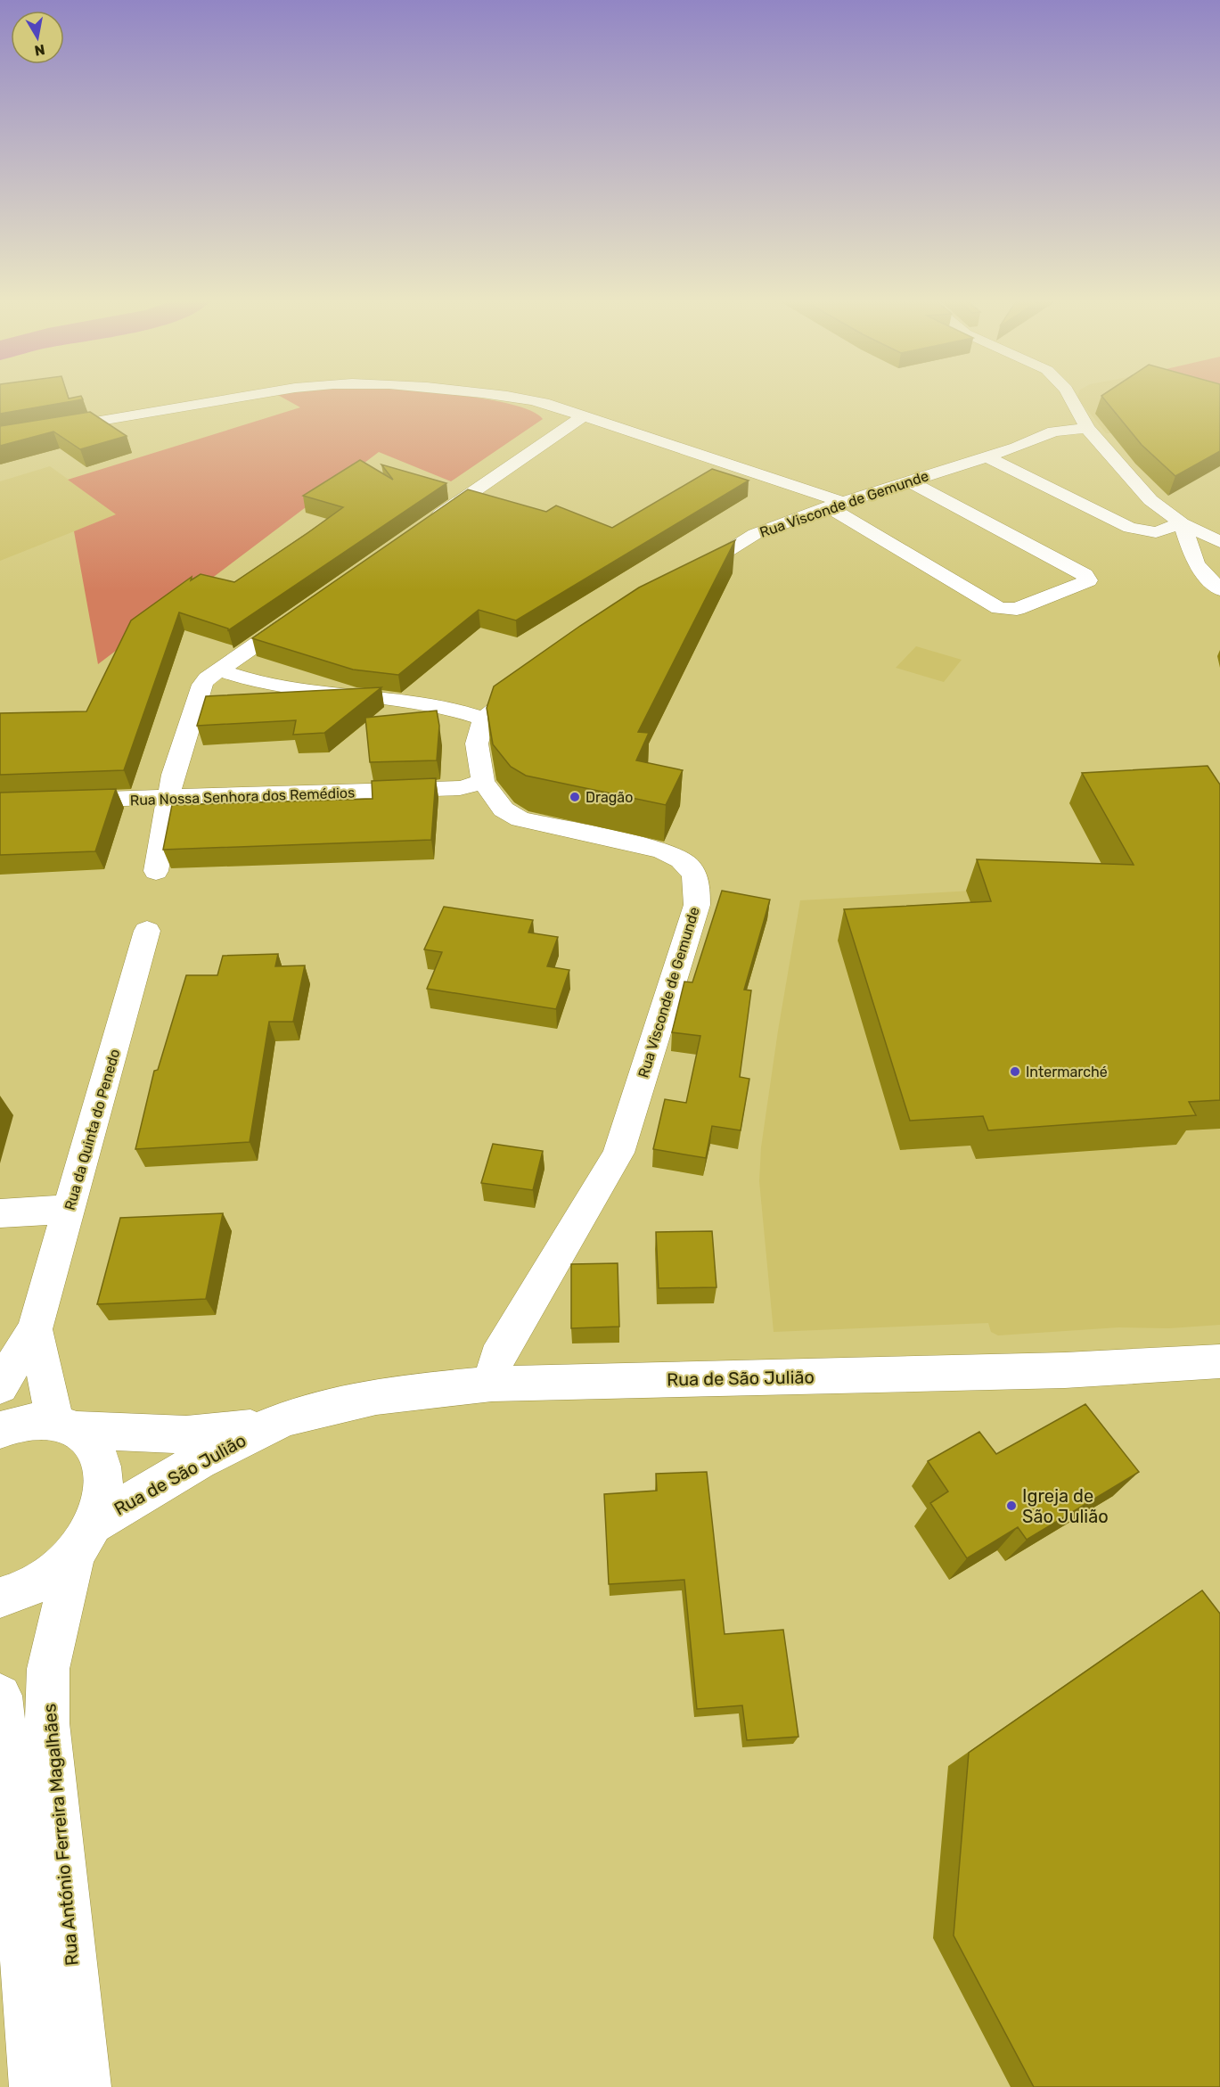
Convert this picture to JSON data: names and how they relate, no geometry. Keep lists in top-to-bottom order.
{
  "streets": {
    "street": [
      "Rua Visconde de Gemunde",
      "Rua Nossa Senhora dos Remédios",
      "Rua da Quinta do Penedo",
      "Rua de São Julião",
      "Rua António Ferreira Magalhães"
    ]
  },
  "crossings": [
    ["Rua Visconde de Gemunde", "Rua Nossa Senhora dos Remédios"],
    ["Rua Visconde de Gemunde", "Rua de São Julião"],
    ["Rua da Quinta do Penedo", "Rua de São Julião"],
    ["Rua da Quinta do Penedo", "Rua António Ferreira Magalhães"],
    ["Rua de São Julião", "Rua António Ferreira Magalhães"]
  ],
  "places": ["Dragão", "Intermarché", "Igreja de São Julião"],
  "north": "bottom"
}
